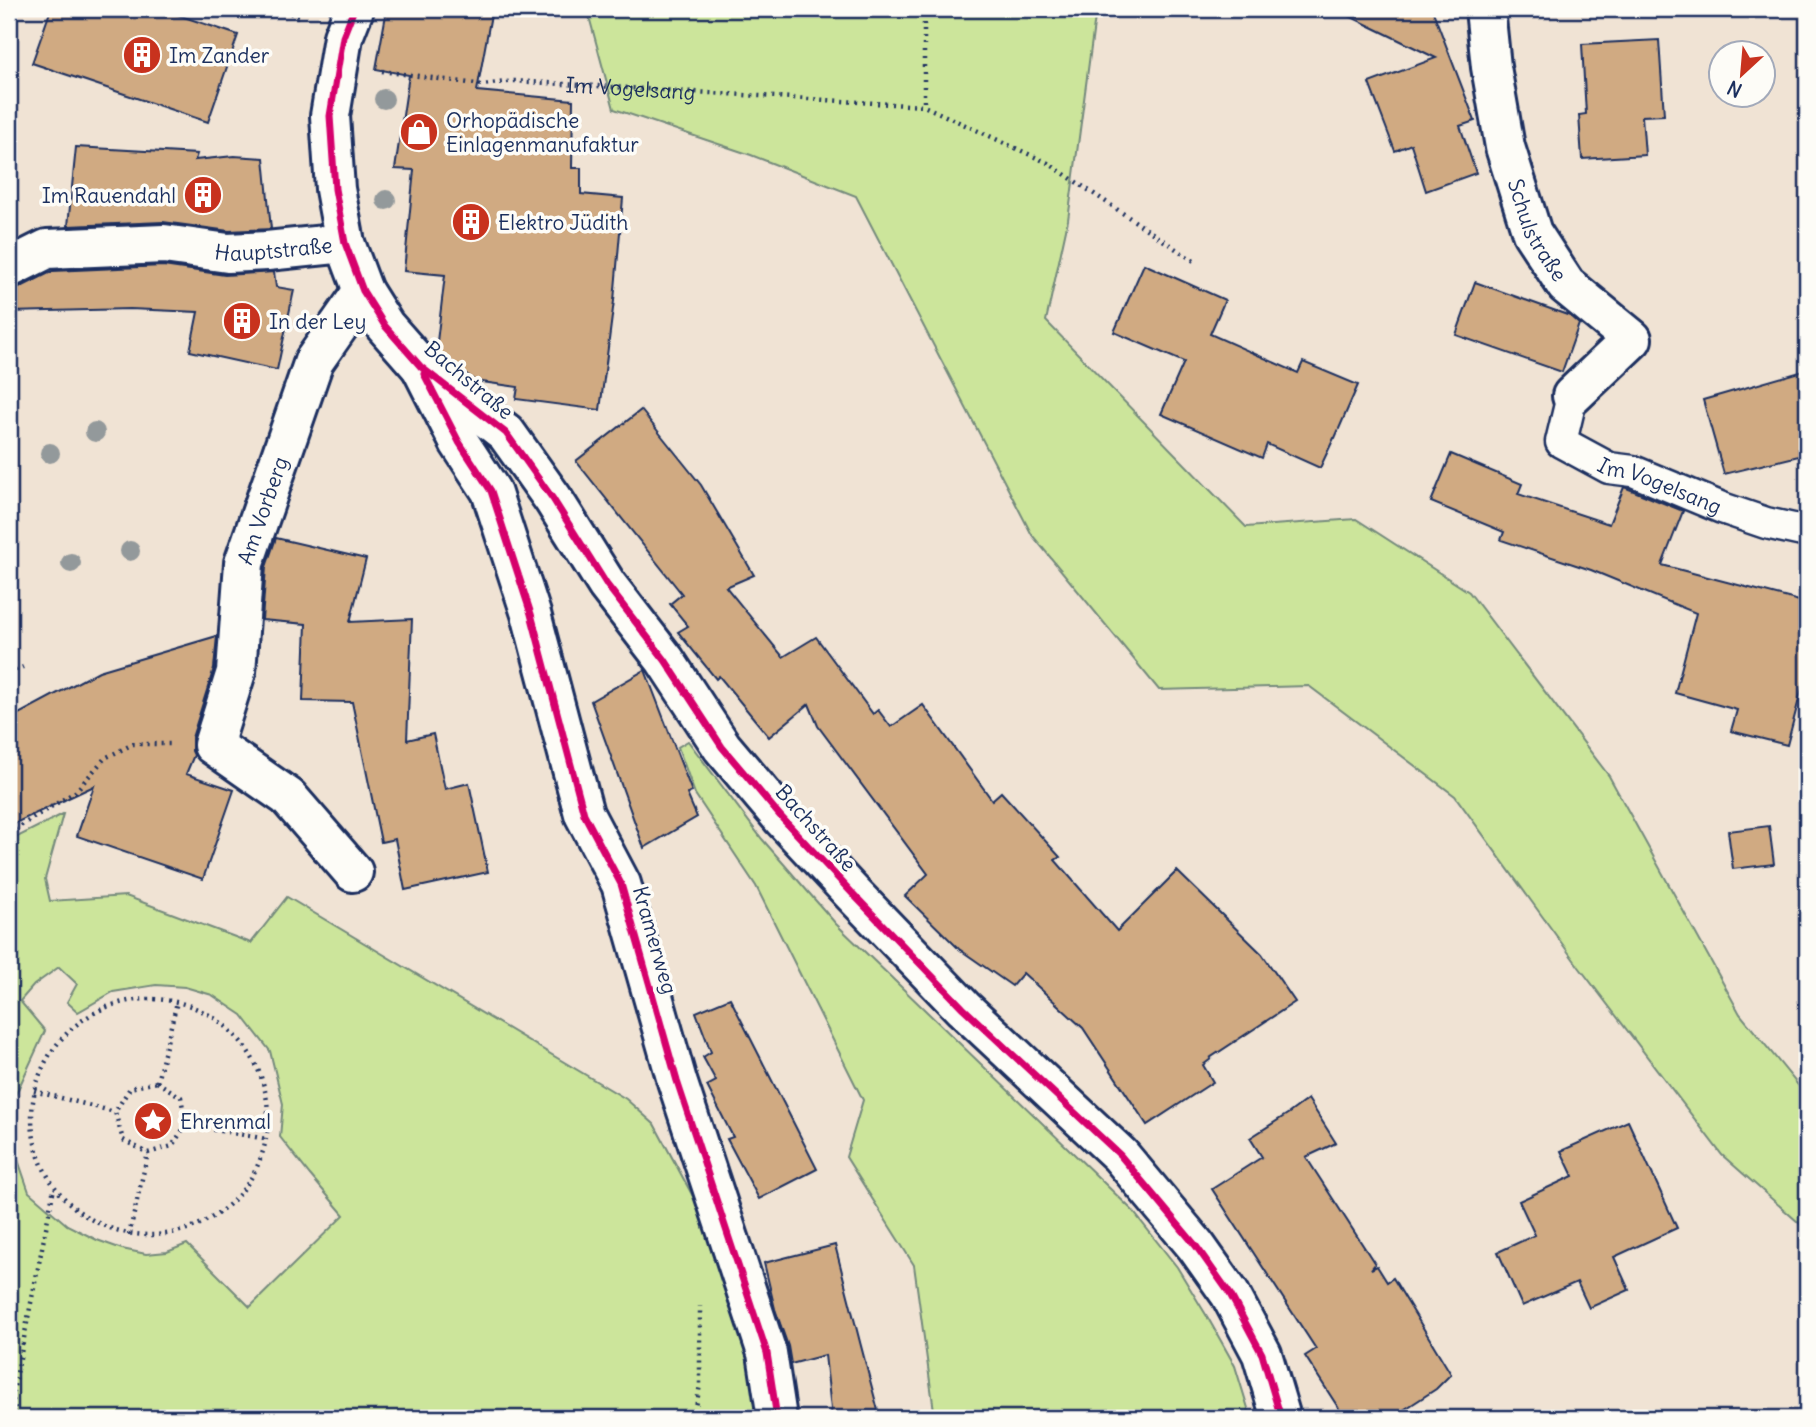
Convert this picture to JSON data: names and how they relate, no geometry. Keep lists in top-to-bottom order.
{
  "streets": {
    "street": [
      "Schulstraße",
      "Hauptstraße",
      "Bachstraße",
      "Am Vorberg",
      "Kramerweg"
    ],
    "lane": ["Im Vogelsang"]
  },
  "crossings": [
    ["Im Vogelsang", "Schulstraße"],
    ["Im Vogelsang", "Hauptstraße"],
    ["Hauptstraße", "Bachstraße"],
    ["Bachstraße", "Am Vorberg"],
    ["Bachstraße", "Kramerweg"]
  ],
  "places": {
    "building": [
      "Im Zander",
      "Im Rauendahl",
      "Elektro Jüdith",
      "In der Ley"
    ],
    "shop": ["Orhopädische Einlagenmanufaktur"],
    "place": ["Ehrenmal"]
  },
  "north": "bottom left"
}
